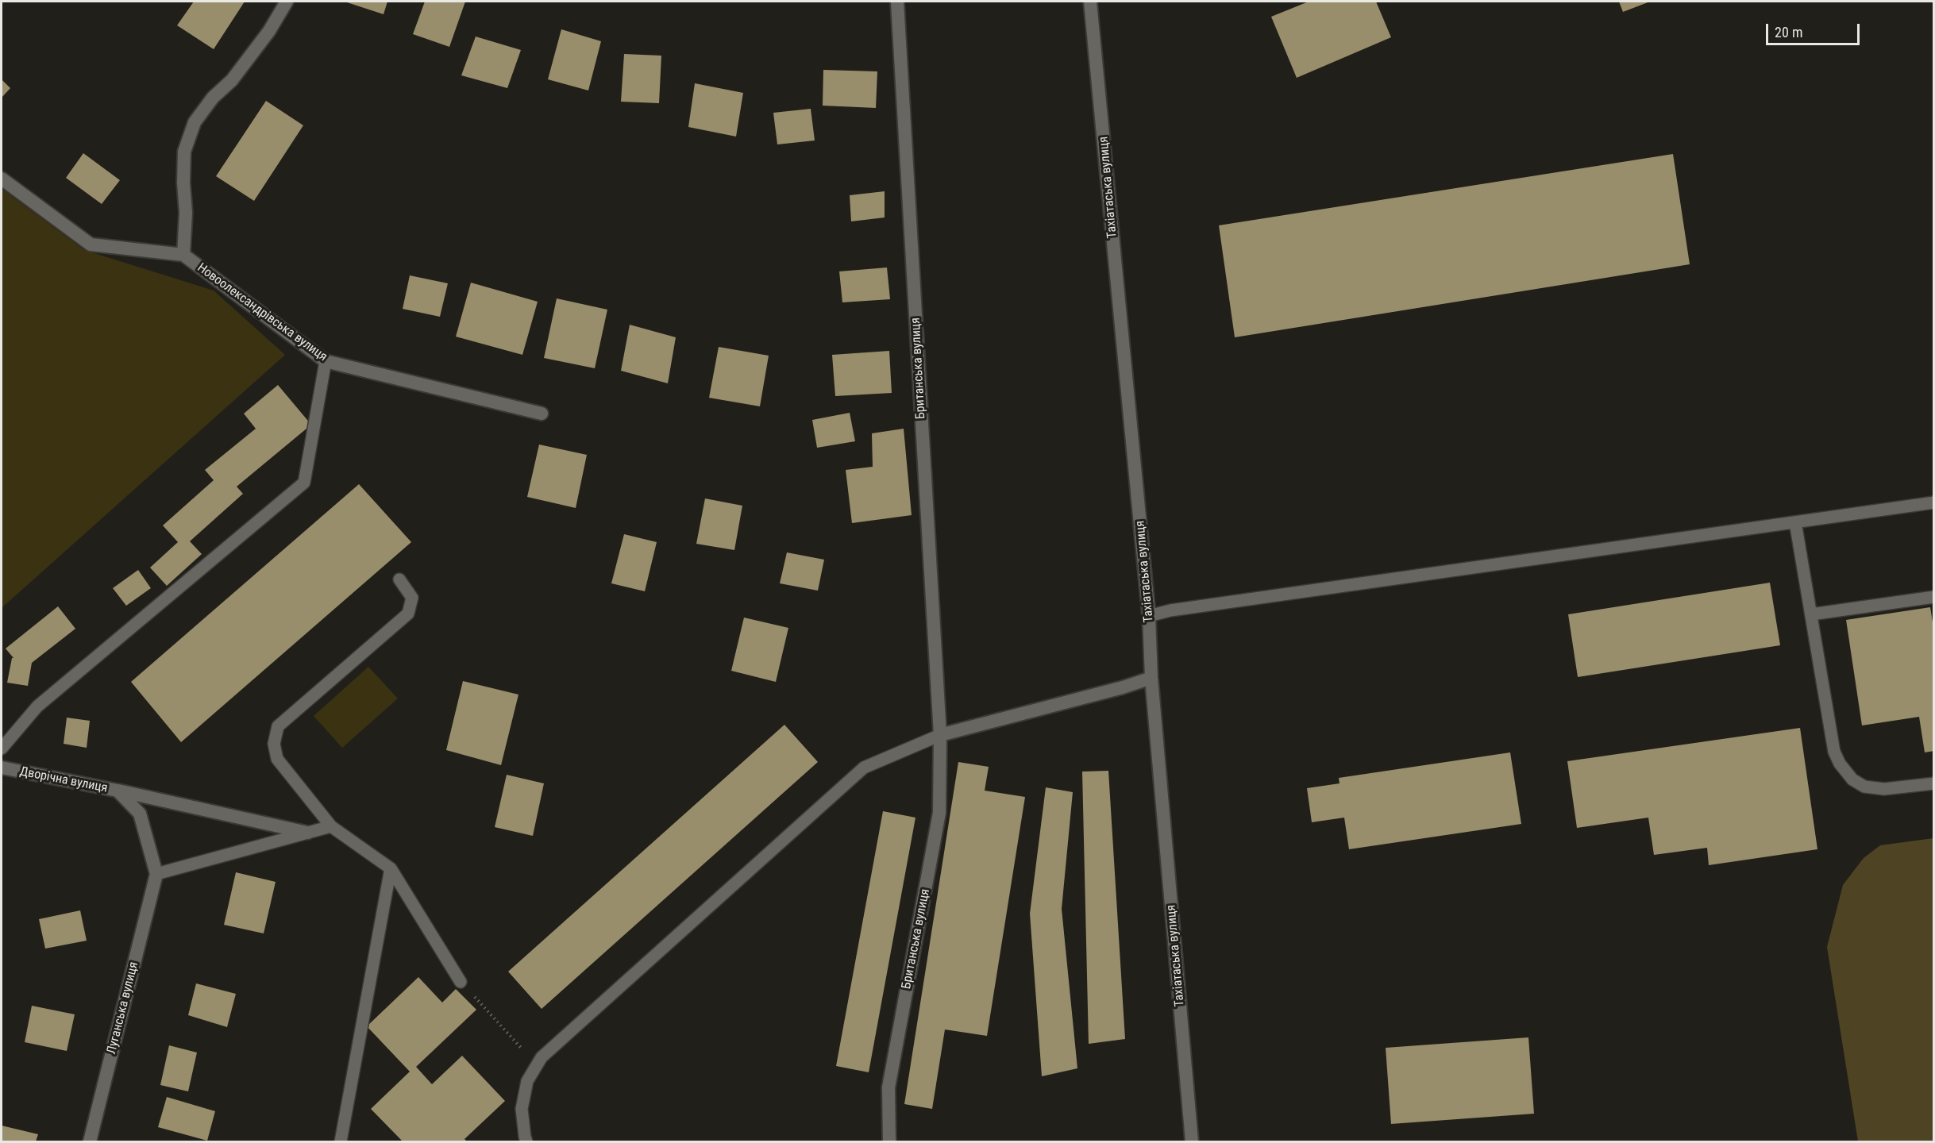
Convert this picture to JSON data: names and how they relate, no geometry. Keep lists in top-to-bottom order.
{
  "streets": {
    "street": [
      "Тахіатаська вулиця",
      "Новоолександрівська вулиця",
      "Британська вулиця",
      "Дворічна вулиця",
      "Луганська вулиця"
    ]
  },
  "crossings": [
    ["Дворічна вулиця", "Луганська вулиця"]
  ],
  "scale_bar": "20 m"
}
